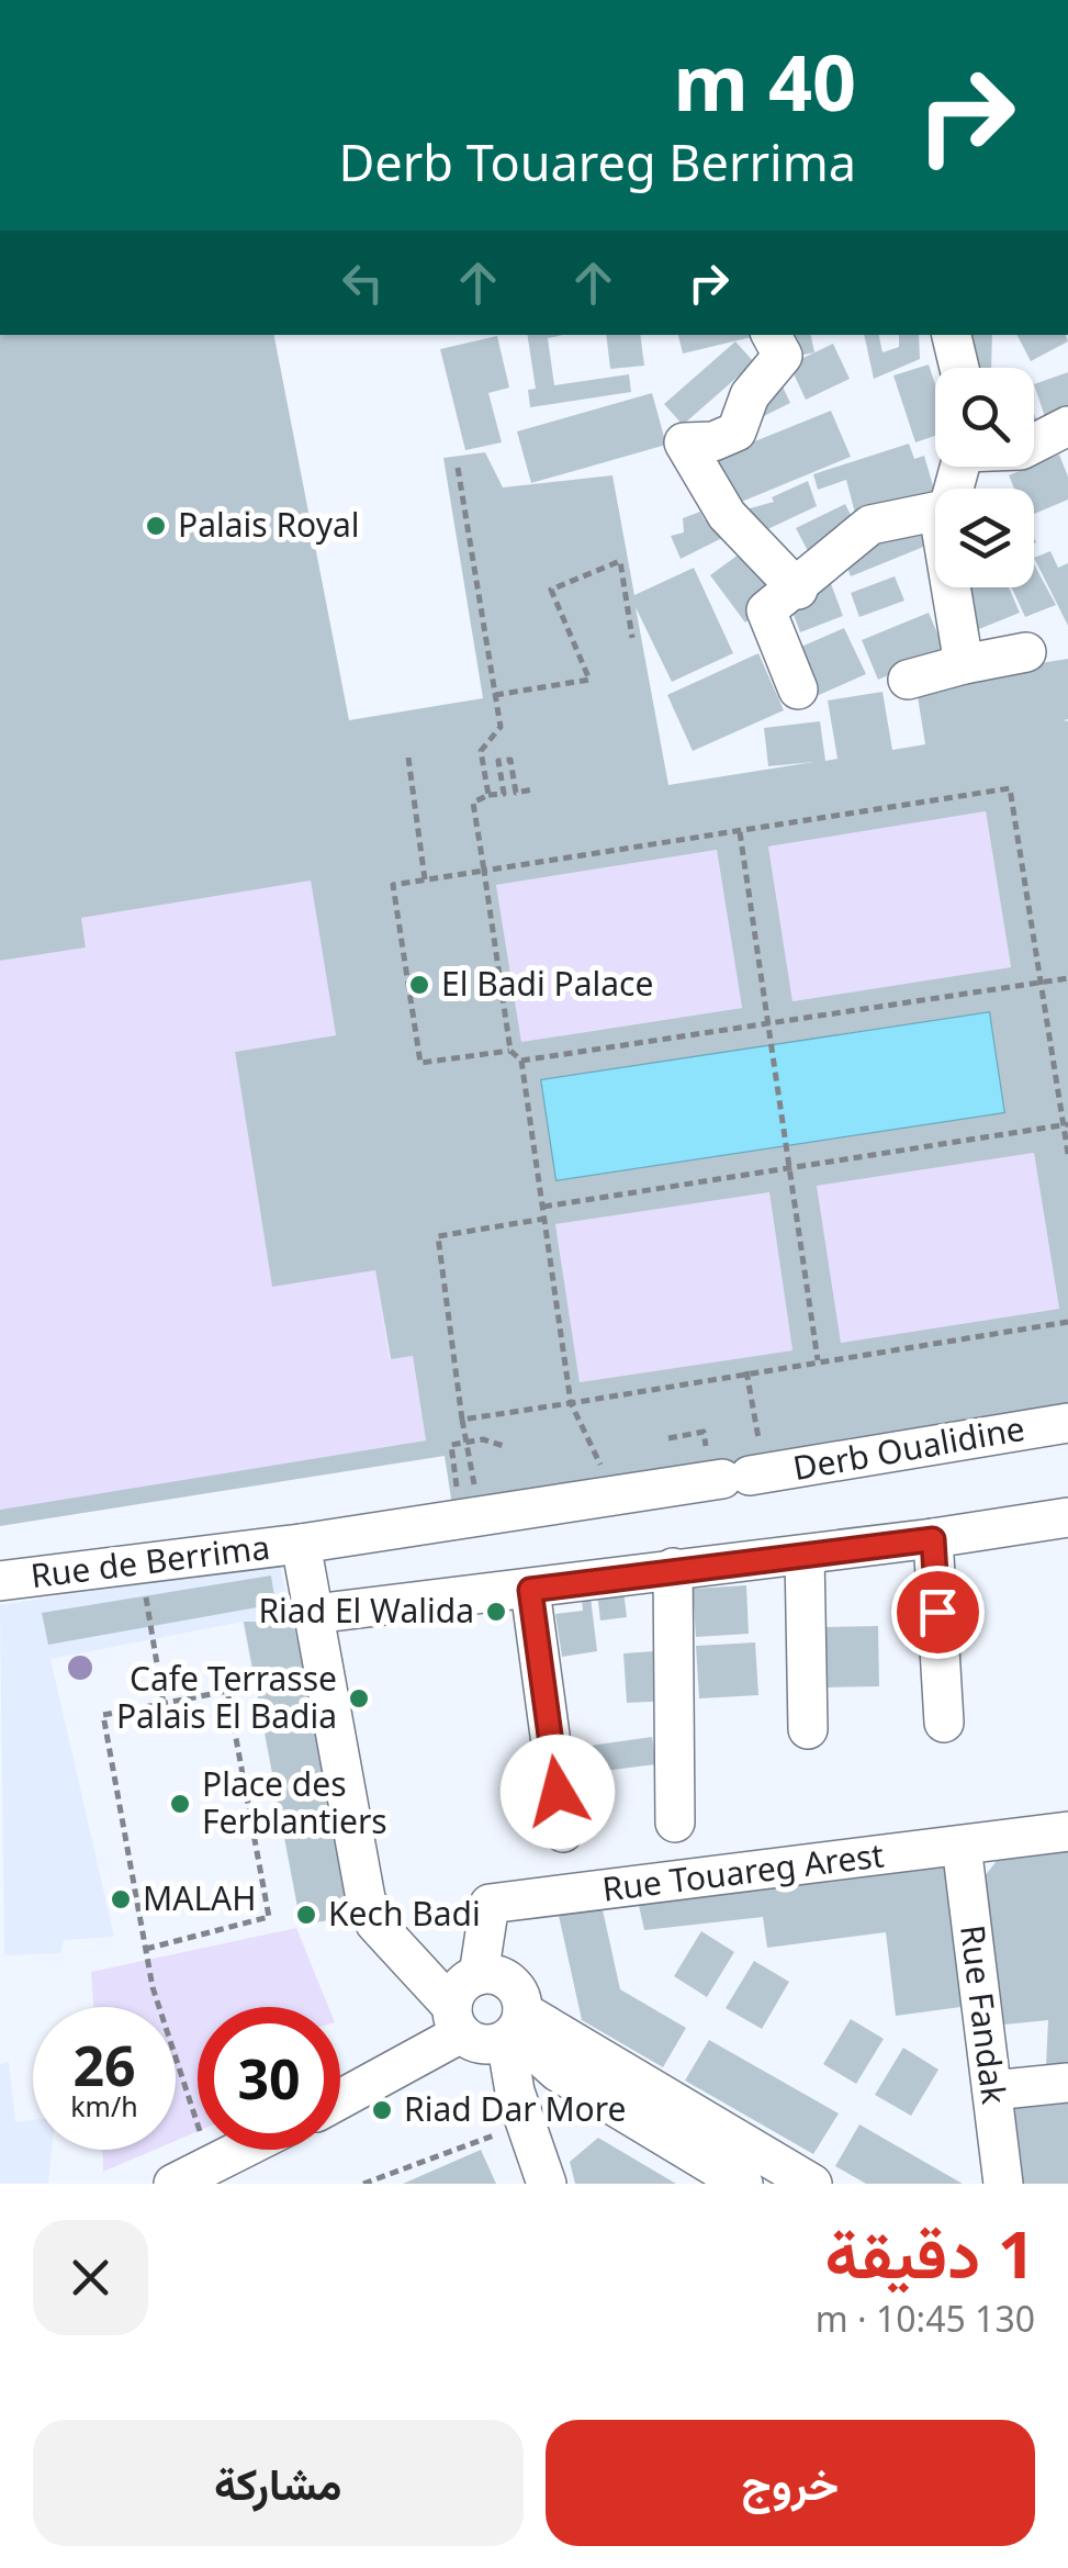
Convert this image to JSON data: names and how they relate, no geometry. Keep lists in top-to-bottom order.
{
  "streets": {
    "street": [
      "Derb Oualidine",
      "Rue de Berrima",
      "Rue Touareg Arest",
      "Rue Fandak"
    ]
  },
  "crossings": [
    ["Derb Oualidine", "Rue de Berrima"],
    ["Rue Touareg Arest", "Rue Fandak"]
  ],
  "places": [
    "Palais Royal",
    "El Badi Palace",
    "Riad El Walida",
    "Cafe Terrasse Palais El Badia",
    "Place des Ferblantiers",
    "MALAH",
    "Kech Badi",
    "Riad Dar More"
  ],
  "page": {
    "turn": ["40 m", "Derb Touareg Berrima"],
    "speed": "26 km/h",
    "limit": "30",
    "heading": ["1 دقيقة", "130 m · 10:45"],
    "buttons": ["خروج", "مشاركة"]
  }
}
